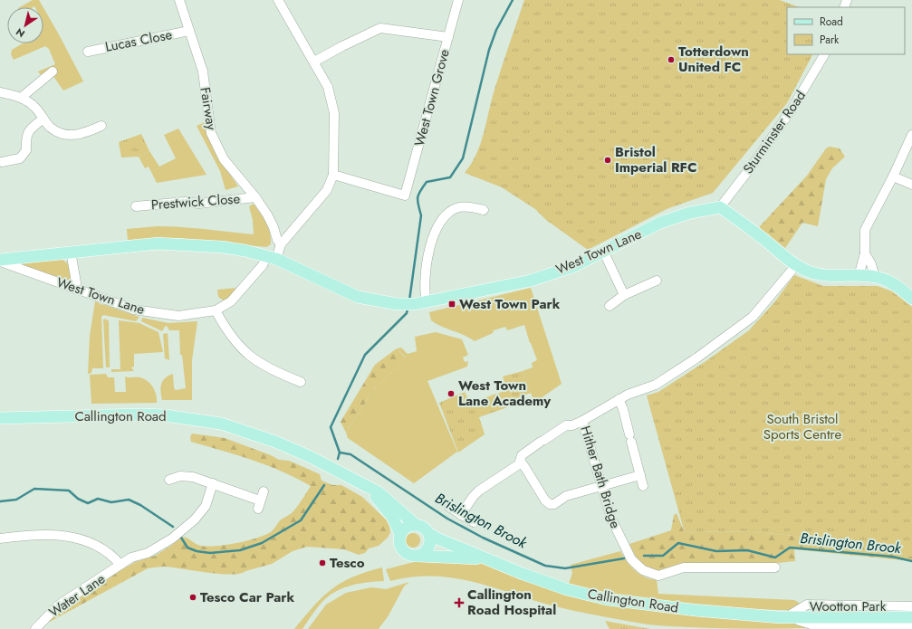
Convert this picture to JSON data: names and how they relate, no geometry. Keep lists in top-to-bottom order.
{
  "streets": {
    "main road": ["West Town Lane", "Callington Road", "Wootton Park"],
    "street": [
      "Lucas Close",
      "West Town Grove",
      "Fairway",
      "Sturminster Road",
      "Prestwick Close",
      "Hither Bath Bridge",
      "Water Lane"
    ]
  },
  "crossings": [
    ["Lucas Close", "Fairway"],
    ["Fairway", "Prestwick Close"],
    ["Sturminster Road", "West Town Lane"],
    ["Callington Road", "Wootton Park"]
  ],
  "water": ["Brislington Brook"],
  "parks": ["South Bristol Sports Centre"],
  "places": {
    "other": [
      "Totterdown United FC",
      "Bristol Imperial RFC",
      "West Town Lane Academy",
      "Tesco",
      "Tesco Car Park"
    ],
    "transit": ["West Town Park"],
    "health": ["Callington Road Hospital"]
  },
  "legend": ["Road", "Park"],
  "north": "bottom left"
}
